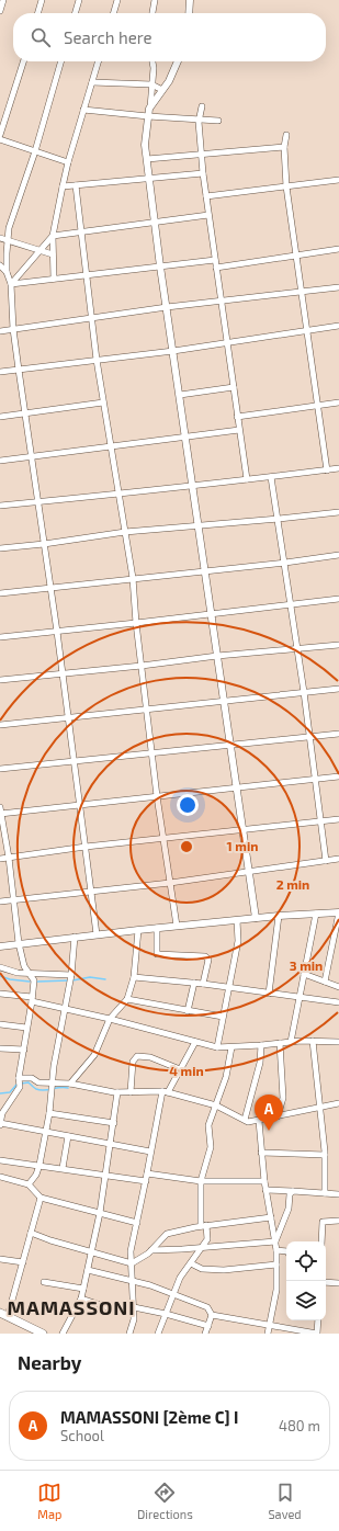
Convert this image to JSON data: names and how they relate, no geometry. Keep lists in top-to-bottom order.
{
  "districts": ["MAMASSONI"],
  "page": {
    "search": "Search here",
    "pins": "A",
    "heading": "Nearby",
    "list": [
      {
        "mark": "A",
        "name": "MAMASSONI [2ème C] I",
        "note": "School",
        "value": "480 m"
      }
    ],
    "nav": ["Map", "Directions", "Saved"]
  },
  "rings": [
    "1 min",
    "2 min",
    "3 min",
    "4 min"
  ]
}
